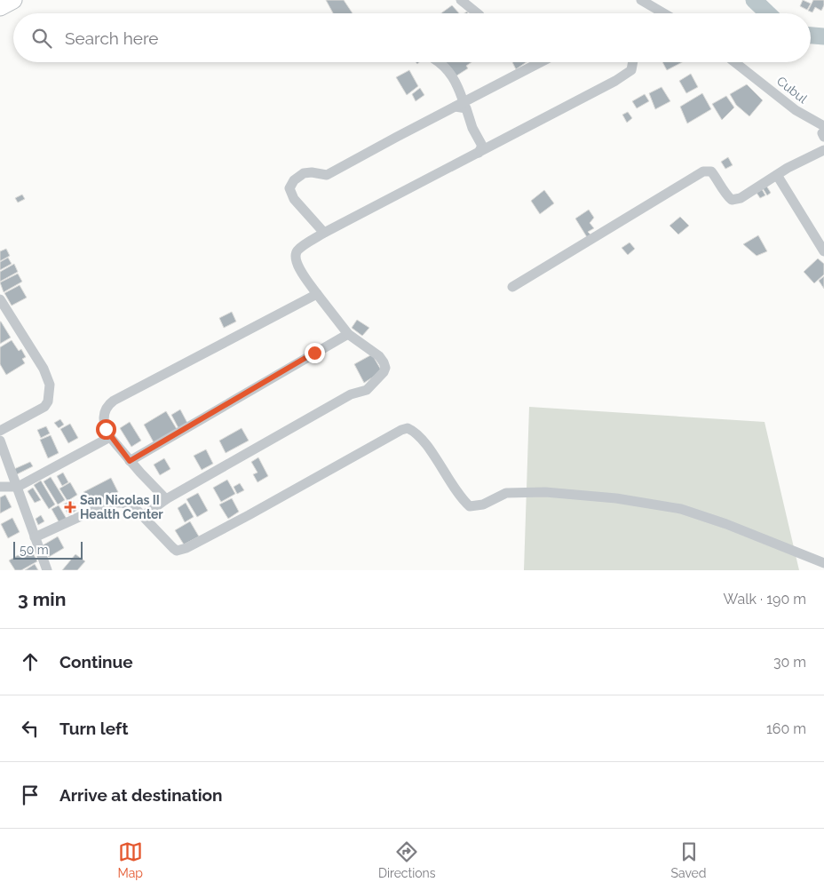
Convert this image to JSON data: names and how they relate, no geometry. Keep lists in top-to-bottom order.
{
  "streets": {
    "street": ["Cubul"]
  },
  "places": {
    "health": ["San Nicolas II Health Center"]
  },
  "scale_bar": "50 m",
  "page": {
    "search": "Search here",
    "scale": "50 m",
    "heading": ["3 min", "Walk · 190 m"],
    "list": [
      ["Continue", "30 m"],
      ["Turn left", "160 m"],
      "Arrive at destination"
    ],
    "nav": ["Map", "Directions", "Saved"]
  }
}
